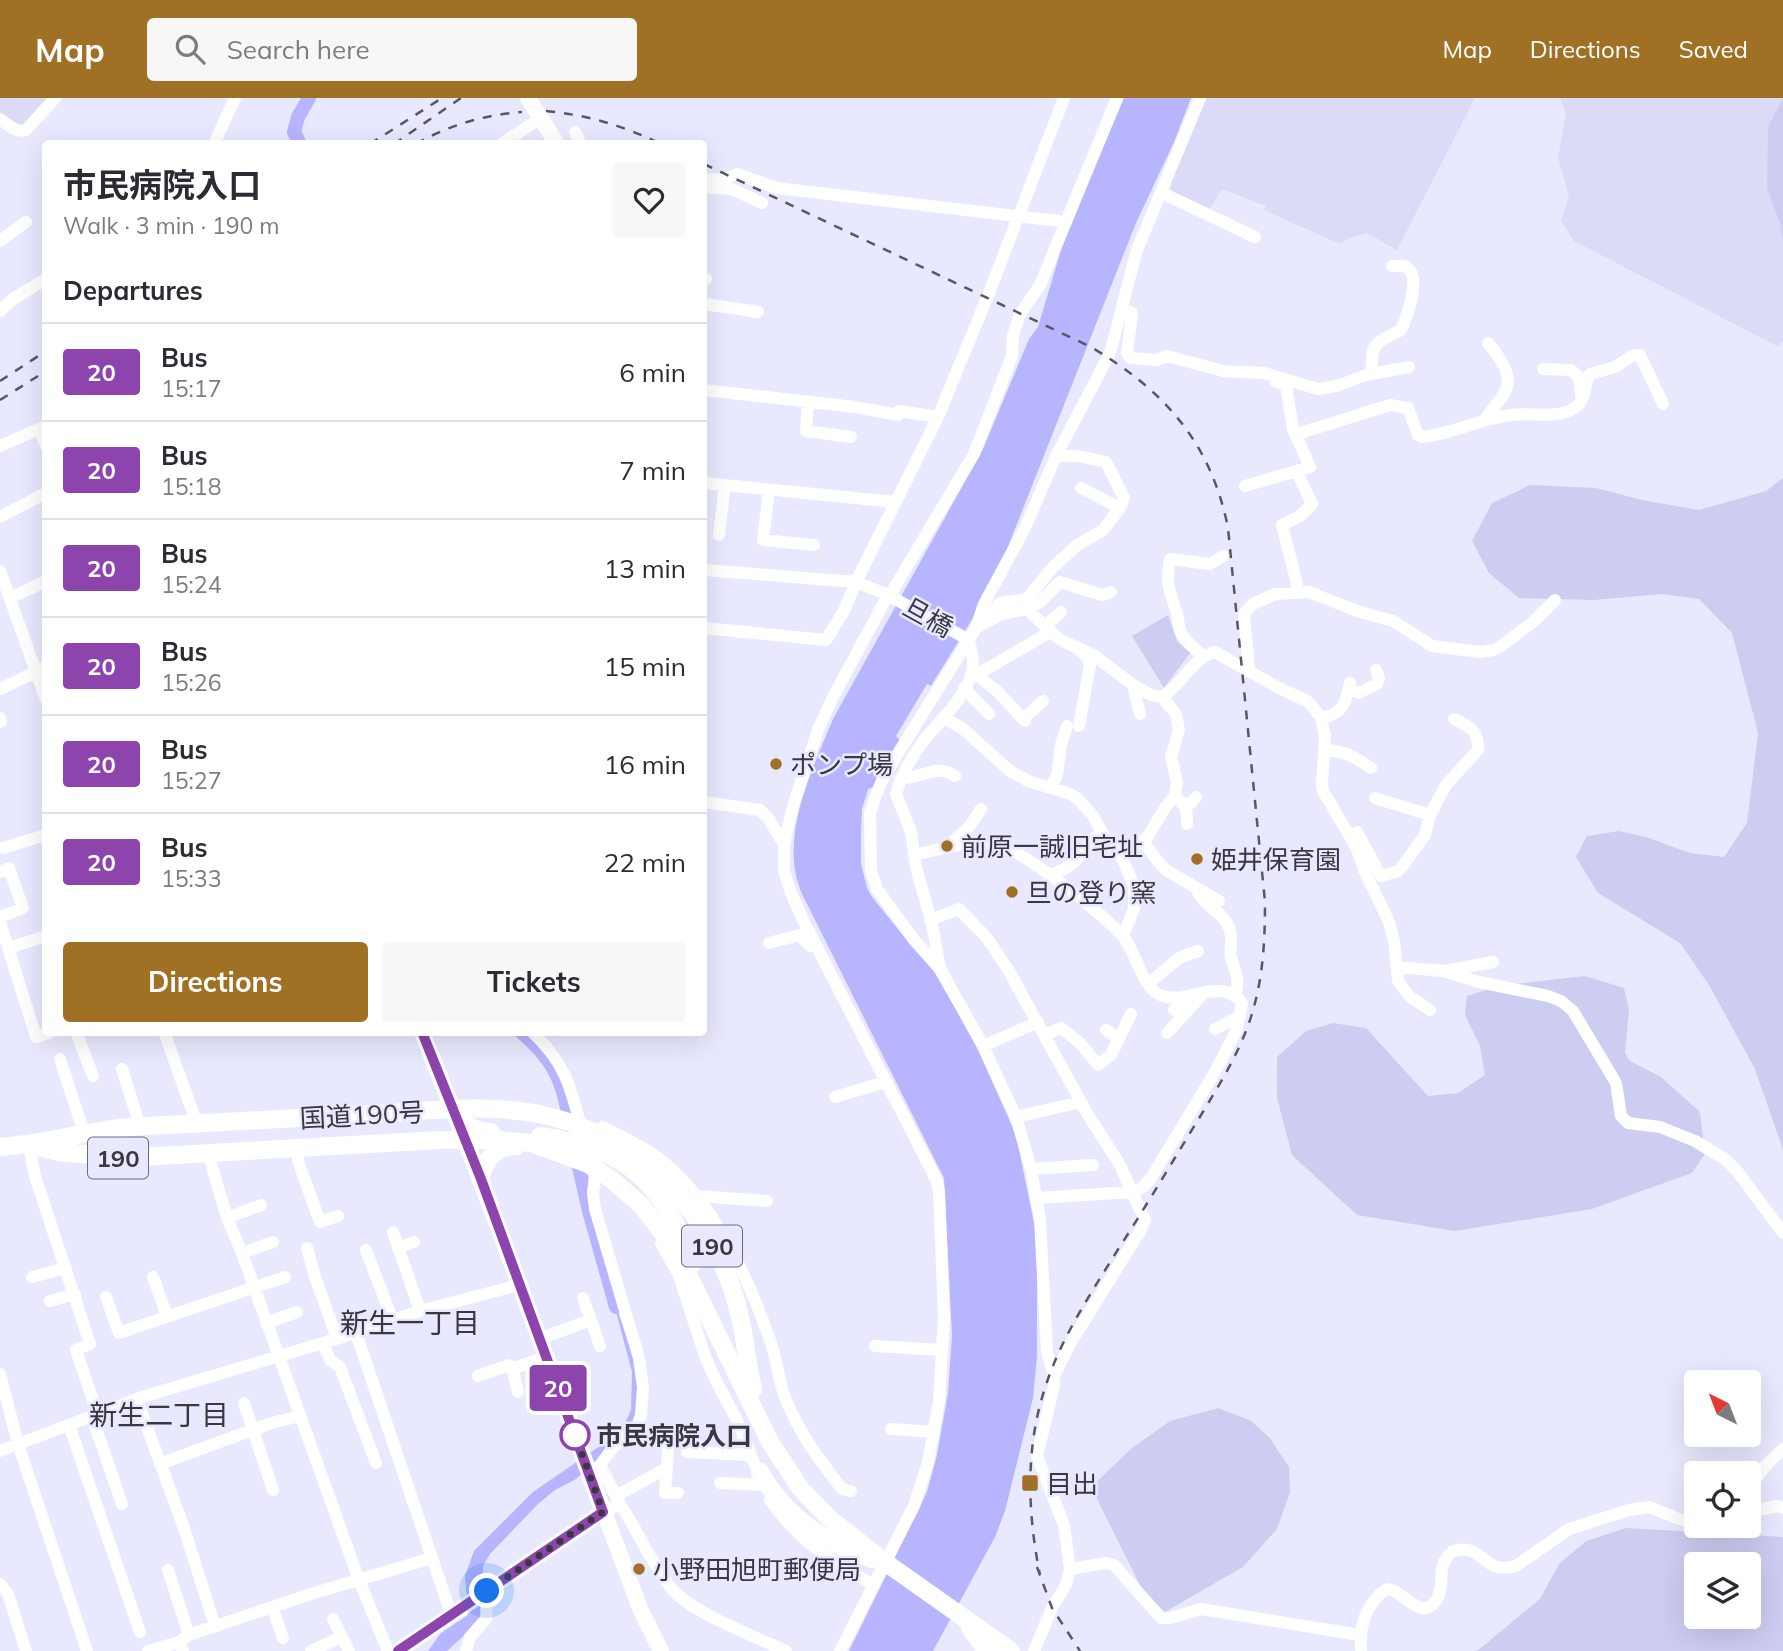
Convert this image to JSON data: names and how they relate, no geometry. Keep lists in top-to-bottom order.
{
  "streets": {
    "highway": ["国道190号", "190"],
    "street": ["旦橋"]
  },
  "districts": ["新生一丁目", "新生二丁目"],
  "places": {
    "other": [
      "ポンプ場",
      "前原一誠旧宅址",
      "姫井保育園",
      "旦の登り窯",
      "市民病院入口",
      "小野田旭町郵便局"
    ],
    "transit": ["目出"]
  },
  "lines": ["bus line 20"],
  "north": "top left",
  "page": {
    "header": "Map",
    "search": "Search here",
    "nav": ["Map", "Directions", "Saved"],
    "on_map": "20",
    "heading": [
      ["市民病院入口", "Walk · 3 min · 190 m"],
      "Departures"
    ],
    "list": [
      {
        "mark": "20",
        "name": "Bus",
        "note": "15:17",
        "value": "6 min"
      },
      {
        "mark": "20",
        "name": "Bus",
        "note": "15:18",
        "value": "7 min"
      },
      {
        "mark": "20",
        "name": "Bus",
        "note": "15:24",
        "value": "13 min"
      },
      {
        "mark": "20",
        "name": "Bus",
        "note": "15:26",
        "value": "15 min"
      },
      {
        "mark": "20",
        "name": "Bus",
        "note": "15:27",
        "value": "16 min"
      },
      {
        "mark": "20",
        "name": "Bus",
        "note": "15:33",
        "value": "22 min"
      }
    ],
    "buttons": ["Directions", "Tickets"]
  }
}
